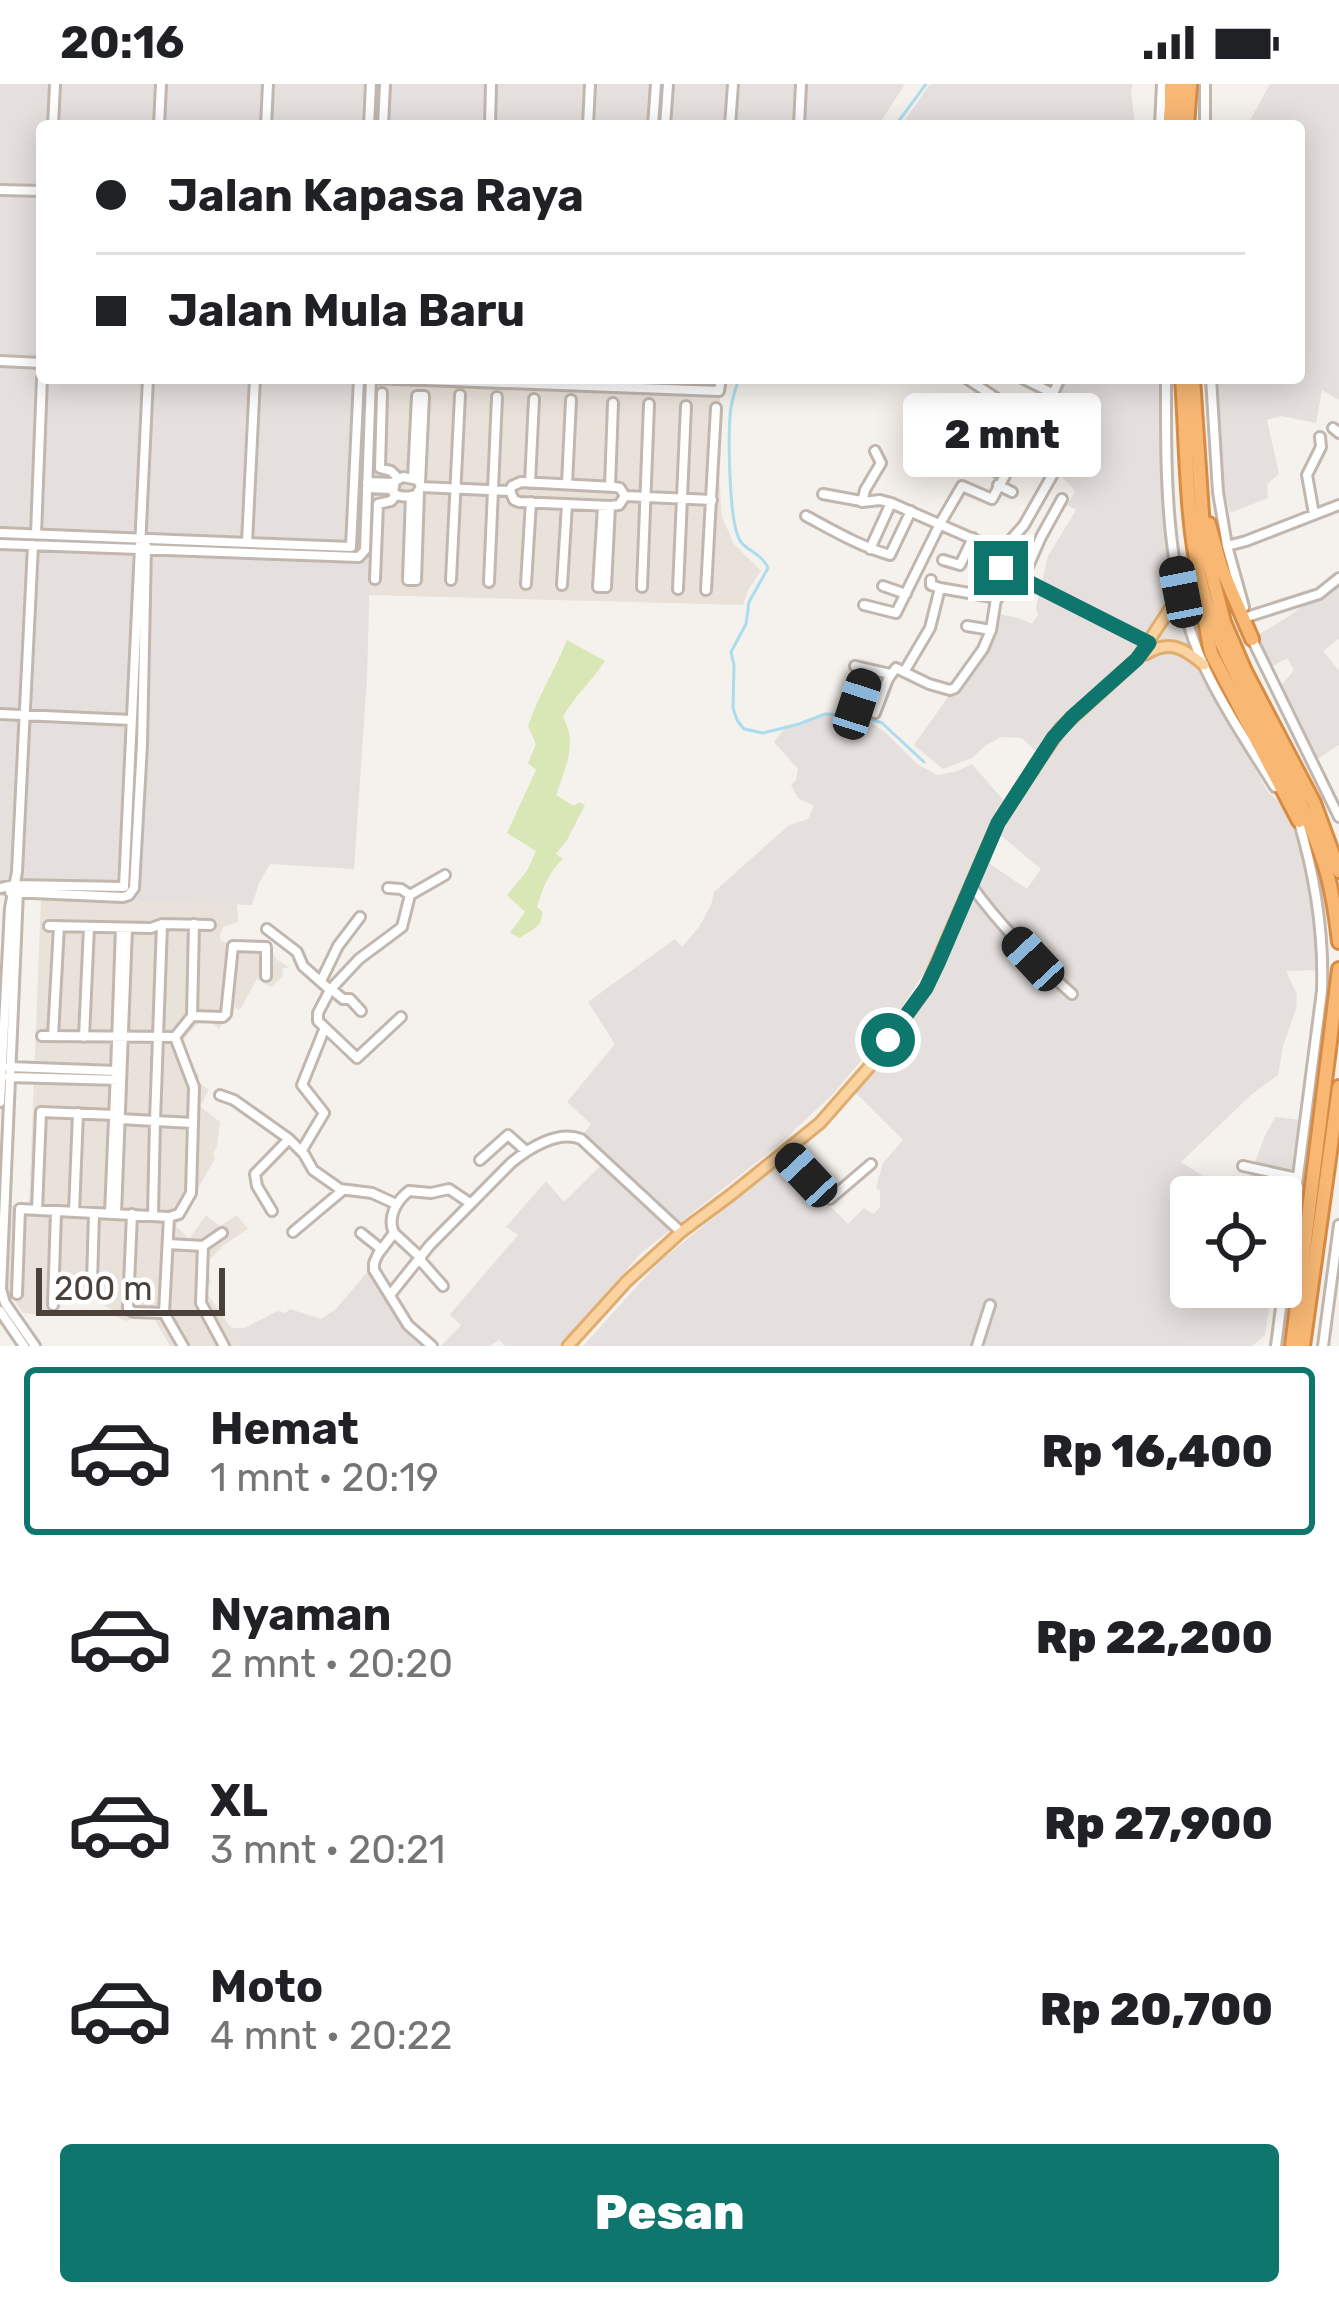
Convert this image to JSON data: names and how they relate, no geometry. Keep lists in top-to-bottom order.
{
  "scale_bar": "200 m",
  "page": {
    "status": "20:16",
    "banner": ["Jalan Kapasa Raya", "Jalan Mula Baru"],
    "bubble": "2 mnt",
    "scale": "200 m",
    "list": [
      {
        "name": "Hemat",
        "note": "1 mnt · 20:19",
        "value": "Rp 16,400"
      },
      {
        "name": "Nyaman",
        "note": "2 mnt · 20:20",
        "value": "Rp 22,200"
      },
      {
        "name": "XL",
        "note": "3 mnt · 20:21",
        "value": "Rp 27,900"
      },
      {
        "name": "Moto",
        "note": "4 mnt · 20:22",
        "value": "Rp 20,700"
      }
    ],
    "buttons": "Pesan"
  }
}
